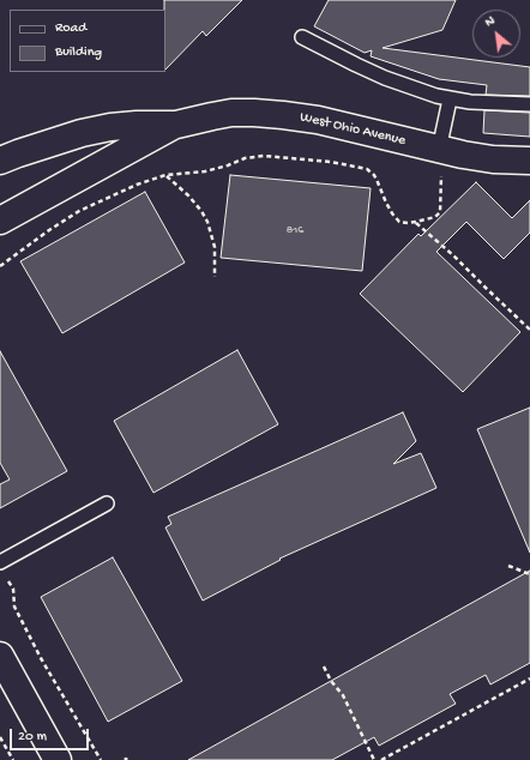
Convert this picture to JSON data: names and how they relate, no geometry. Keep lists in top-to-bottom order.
{
  "streets": {
    "street": ["West Ohio Avenue"]
  },
  "house_numbers": ["816"],
  "legend": ["Road", "Building"],
  "scale_bar": "20 m",
  "north": "top left"
}
